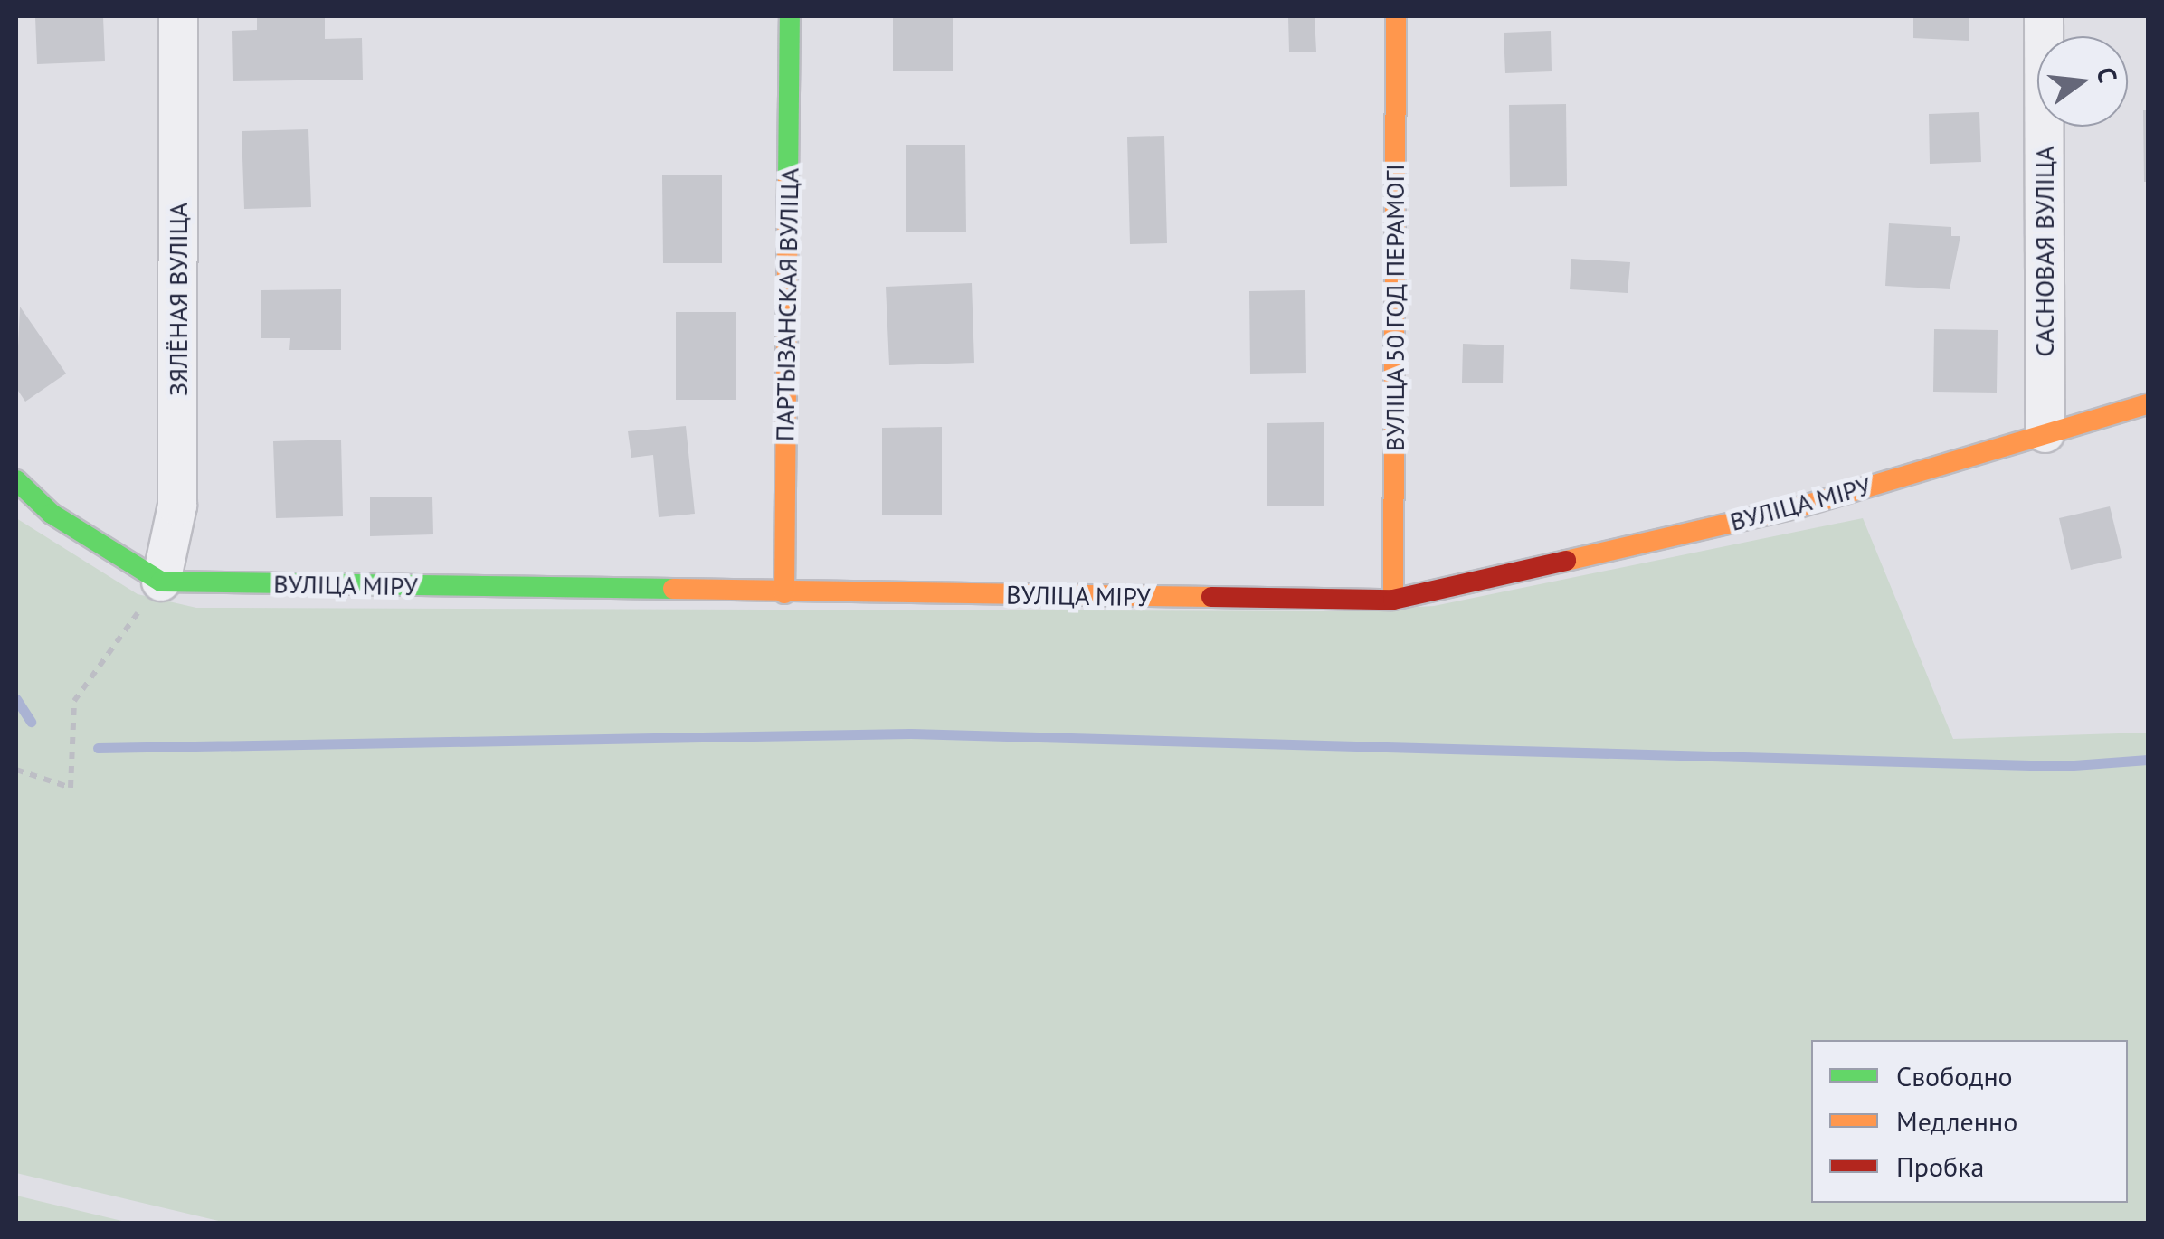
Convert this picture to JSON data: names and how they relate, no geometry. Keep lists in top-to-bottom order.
{
  "streets": {
    "street": [
      "САСНОВАЯ ВУЛІЦА",
      "ЗЯЛЁНАЯ ВУЛІЦА",
      "ПАРТЫЗАНСКАЯ ВУЛІЦА",
      "ВУЛІЦА 50 ГОД ПЕРАМОГІ",
      "ВУЛІЦА МІРУ"
    ]
  },
  "crossings": [
    ["САСНОВАЯ ВУЛІЦА", "ВУЛІЦА МІРУ"],
    ["ЗЯЛЁНАЯ ВУЛІЦА", "ВУЛІЦА МІРУ"],
    ["ПАРТЫЗАНСКАЯ ВУЛІЦА", "ВУЛІЦА МІРУ"],
    ["ВУЛІЦА 50 ГОД ПЕРАМОГІ", "ВУЛІЦА МІРУ"]
  ],
  "legend": ["Свободно", "Медленно", "Пробка"],
  "north": "right"
}
